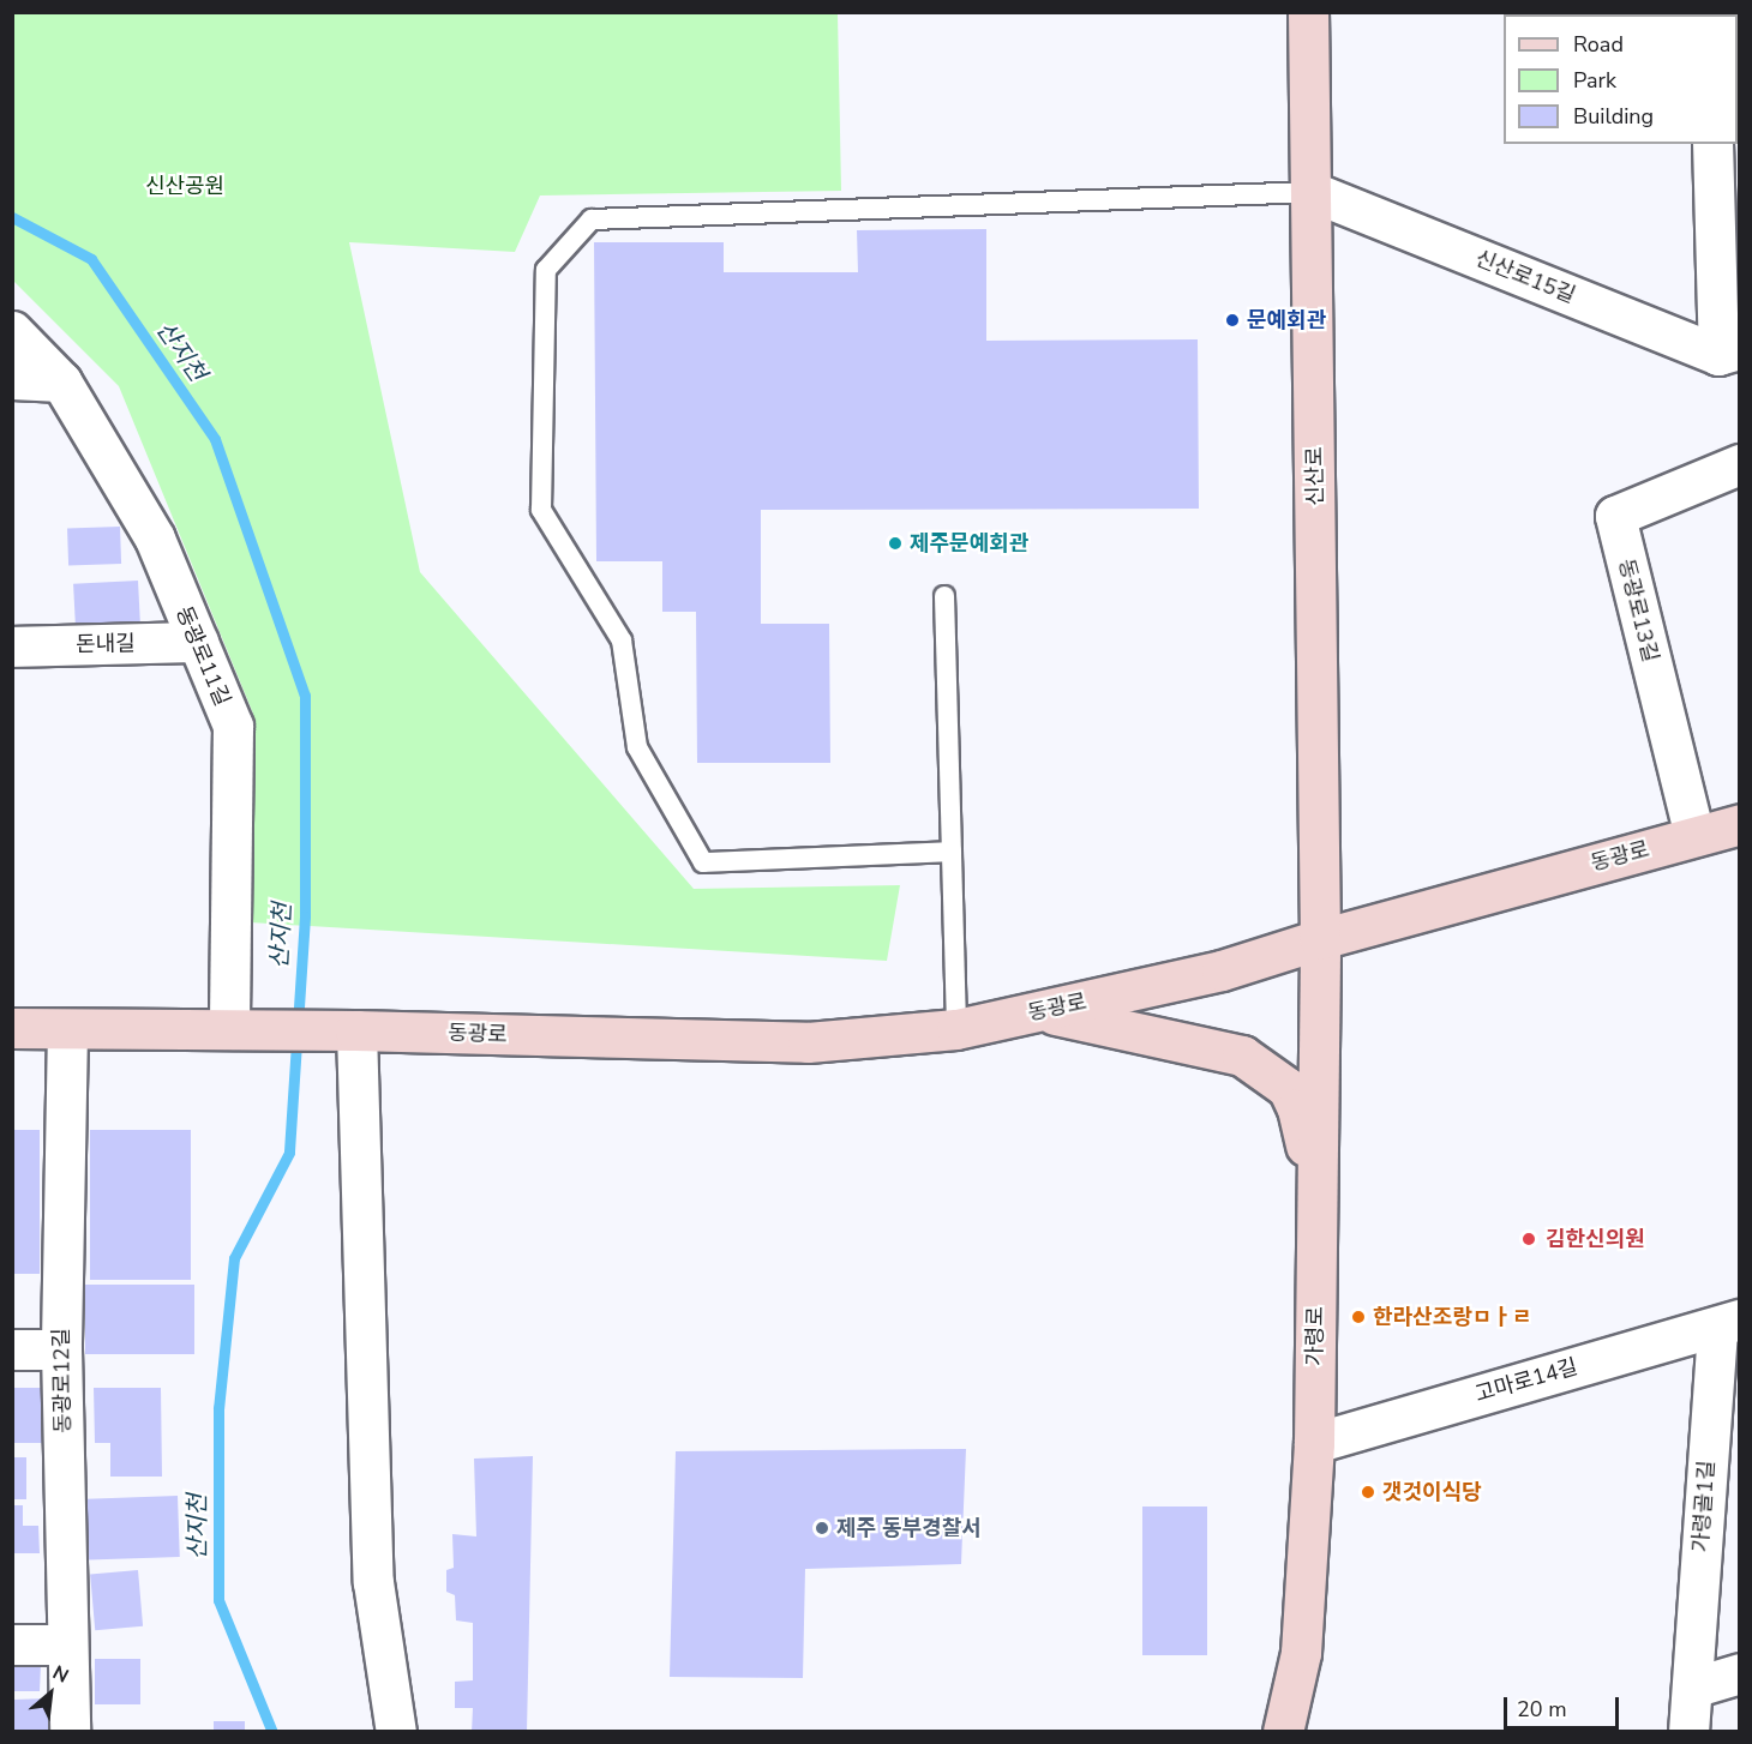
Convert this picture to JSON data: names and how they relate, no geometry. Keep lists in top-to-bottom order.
{
  "streets": {
    "main road": ["신산로", "동광로", "가령로"],
    "street": [
      "신산로15길",
      "동광로13길",
      "돈내길",
      "동광로11길",
      "동광로12길",
      "고마로14길",
      "가령골1길"
    ]
  },
  "crossings": [
    ["신산로15길", "신산로"],
    ["신산로", "동광로"],
    ["신산로", "가령로"],
    ["동광로13길", "동광로"],
    ["돈내길", "동광로11길"],
    ["동광로11길", "동광로"],
    ["동광로", "가령로"],
    ["가령로", "고마로14길"],
    ["고마로14길", "가령골1길"]
  ],
  "water": ["산지천"],
  "parks": ["신산공원"],
  "places": [
    "문예회관",
    "제주문예회관",
    "김한신의원",
    "한라산조랑ㅁㅏㄹ",
    "갯것이식당",
    "제주 동부경찰서"
  ],
  "legend": ["Road", "Park", "Building"],
  "scale_bar": "20 m",
  "north": "top right"
}
